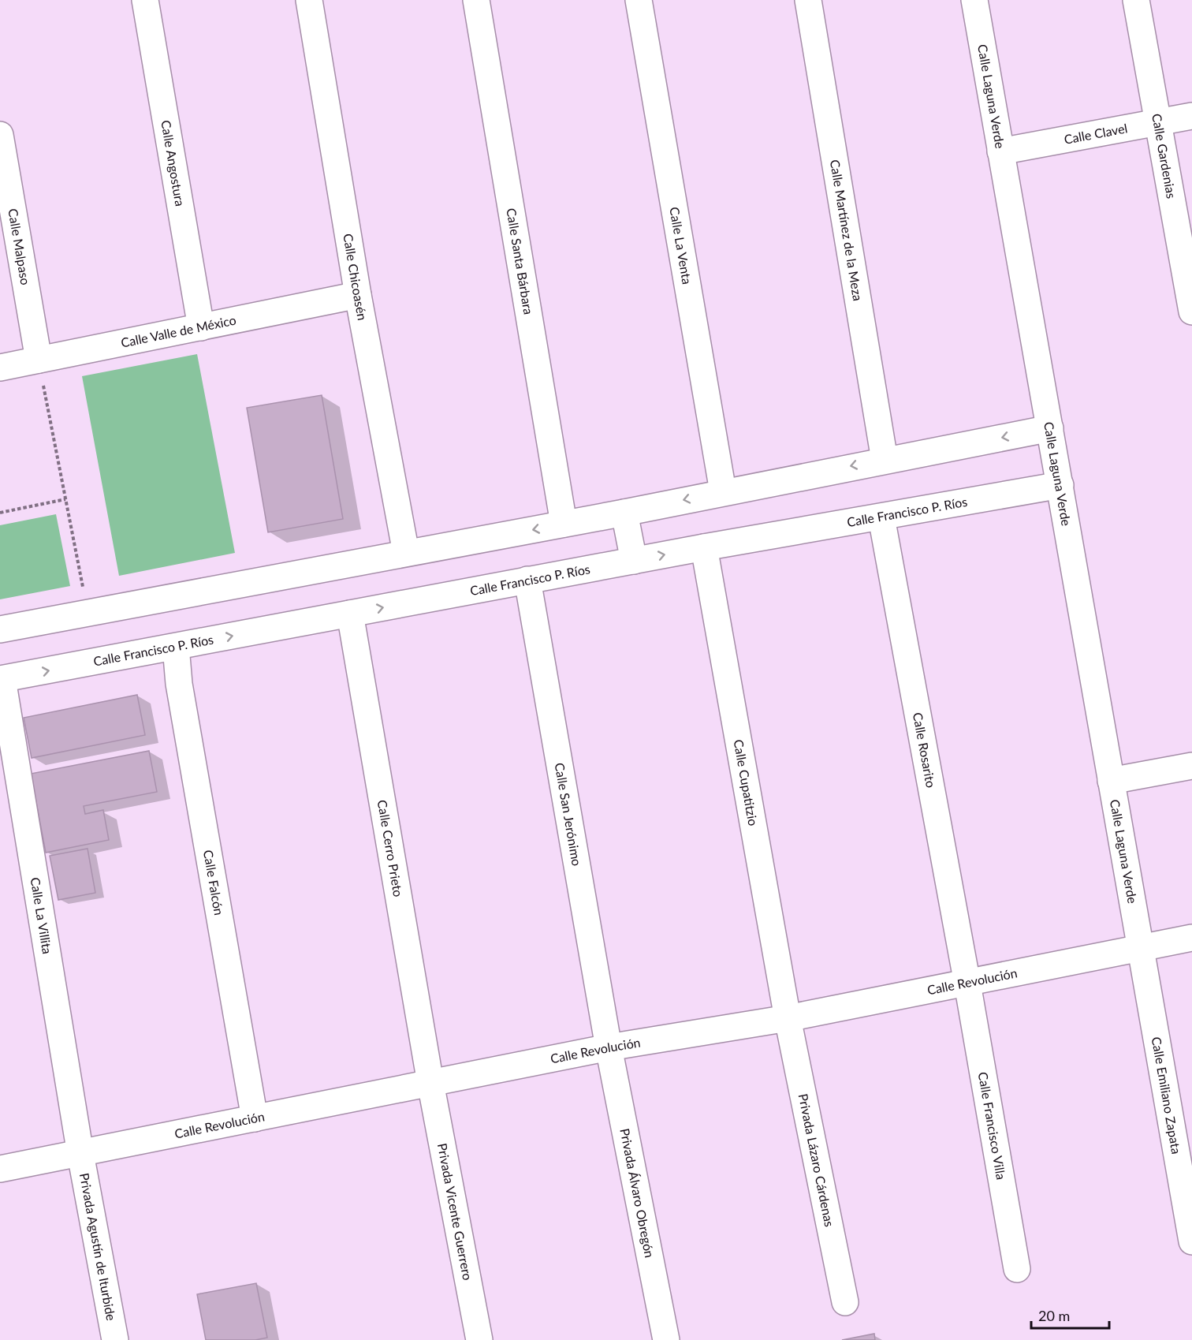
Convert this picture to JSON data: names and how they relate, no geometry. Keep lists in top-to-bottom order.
{
  "streets": {
    "street": [
      "Calle Laguna Verde",
      "Calle Clavel",
      "Calle Gardenias",
      "Calle Angostura",
      "Calle Martínez de la Meza",
      "Calle La Venta",
      "Calle Malpaso",
      "Calle Santa Bárbara",
      "Calle Chicoasén",
      "Calle Valle de México",
      "Calle Francisco P. Ríos",
      "Calle Rosarito",
      "Calle Cupatitzio",
      "Calle San Jerónimo",
      "Calle Cerro Prieto",
      "Calle Falcón",
      "Calle La Villita",
      "Calle Revolución",
      "Calle Emiliano Zapata",
      "Calle Francisco Villa",
      "Privada Lázaro Cárdenas",
      "Privada Álvaro Obregón",
      "Privada Vicente Guerrero",
      "Privada Agustín de Iturbide"
    ]
  },
  "crossings": [
    ["Calle Laguna Verde", "Calle Clavel"],
    ["Calle Laguna Verde", "Calle Francisco P. Ríos"],
    ["Calle Laguna Verde", "Calle Revolución"],
    ["Calle Laguna Verde", "Calle Emiliano Zapata"],
    ["Calle Clavel", "Calle Gardenias"],
    ["Calle Angostura", "Calle Valle de México"],
    ["Calle Malpaso", "Calle Valle de México"],
    ["Calle Chicoasén", "Calle Valle de México"],
    ["Calle Francisco P. Ríos", "Calle Rosarito"],
    ["Calle Francisco P. Ríos", "Calle Cupatitzio"],
    ["Calle Francisco P. Ríos", "Calle San Jerónimo"],
    ["Calle Francisco P. Ríos", "Calle Cerro Prieto"],
    ["Calle Francisco P. Ríos", "Calle Falcón"],
    ["Calle Francisco P. Ríos", "Calle La Villita"],
    ["Calle Rosarito", "Calle Revolución"],
    ["Calle Rosarito", "Calle Francisco Villa"],
    ["Calle Cupatitzio", "Calle Revolución"],
    ["Calle Cupatitzio", "Privada Lázaro Cárdenas"],
    ["Calle San Jerónimo", "Calle Revolución"],
    ["Calle San Jerónimo", "Privada Álvaro Obregón"],
    ["Calle Cerro Prieto", "Calle Revolución"],
    ["Calle Cerro Prieto", "Privada Vicente Guerrero"],
    ["Calle Falcón", "Calle Revolución"],
    ["Calle La Villita", "Calle Revolución"],
    ["Calle La Villita", "Privada Agustín de Iturbide"],
    ["Calle Revolución", "Calle Emiliano Zapata"],
    ["Calle Revolución", "Calle Francisco Villa"],
    ["Calle Revolución", "Privada Lázaro Cárdenas"],
    ["Calle Revolución", "Privada Álvaro Obregón"],
    ["Calle Revolución", "Privada Vicente Guerrero"],
    ["Calle Revolución", "Privada Agustín de Iturbide"]
  ],
  "scale_bar": "20 m"
}
